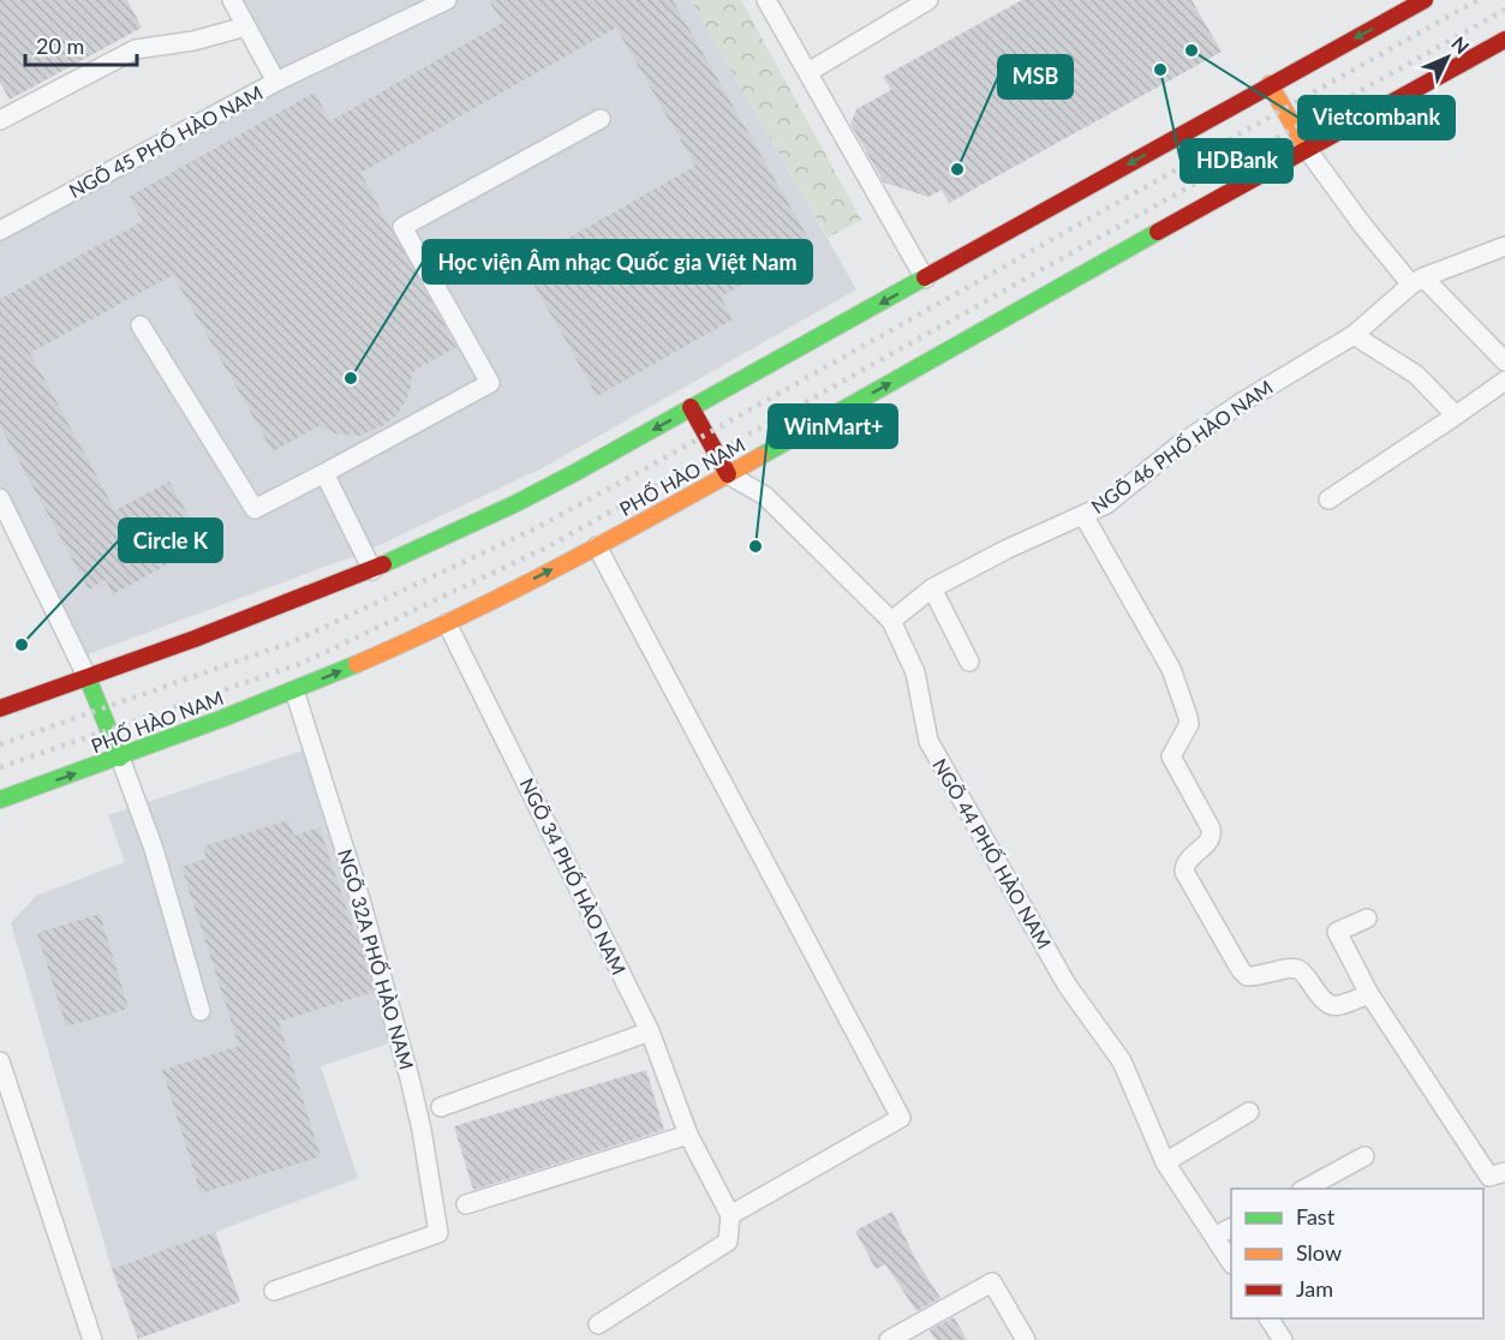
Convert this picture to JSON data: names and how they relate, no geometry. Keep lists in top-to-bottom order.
{
  "streets": {
    "main road": ["PHỐ HÀO NAM"],
    "lane": [
      "NGÕ 45 PHỐ HÀO NAM",
      "NGÕ 46 PHỐ HÀO NAM",
      "NGÕ 44 PHỐ HÀO NAM",
      "NGÕ 34 PHỐ HÀO NAM",
      "NGÕ 32A PHỐ HÀO NAM"
    ]
  },
  "crossings": [
    ["NGÕ 46 PHỐ HÀO NAM", "NGÕ 44 PHỐ HÀO NAM"],
    ["PHỐ HÀO NAM", "NGÕ 44 PHỐ HÀO NAM"],
    ["PHỐ HÀO NAM", "NGÕ 34 PHỐ HÀO NAM"],
    ["PHỐ HÀO NAM", "NGÕ 32A PHỐ HÀO NAM"]
  ],
  "places": [
    "Vietcombank",
    "HDBank",
    "MSB",
    "Học viện Âm nhạc Quốc gia Việt Nam",
    "WinMart+",
    "Circle K"
  ],
  "legend": ["Fast", "Slow", "Jam"],
  "scale_bar": "20 m",
  "north": "top right"
}
